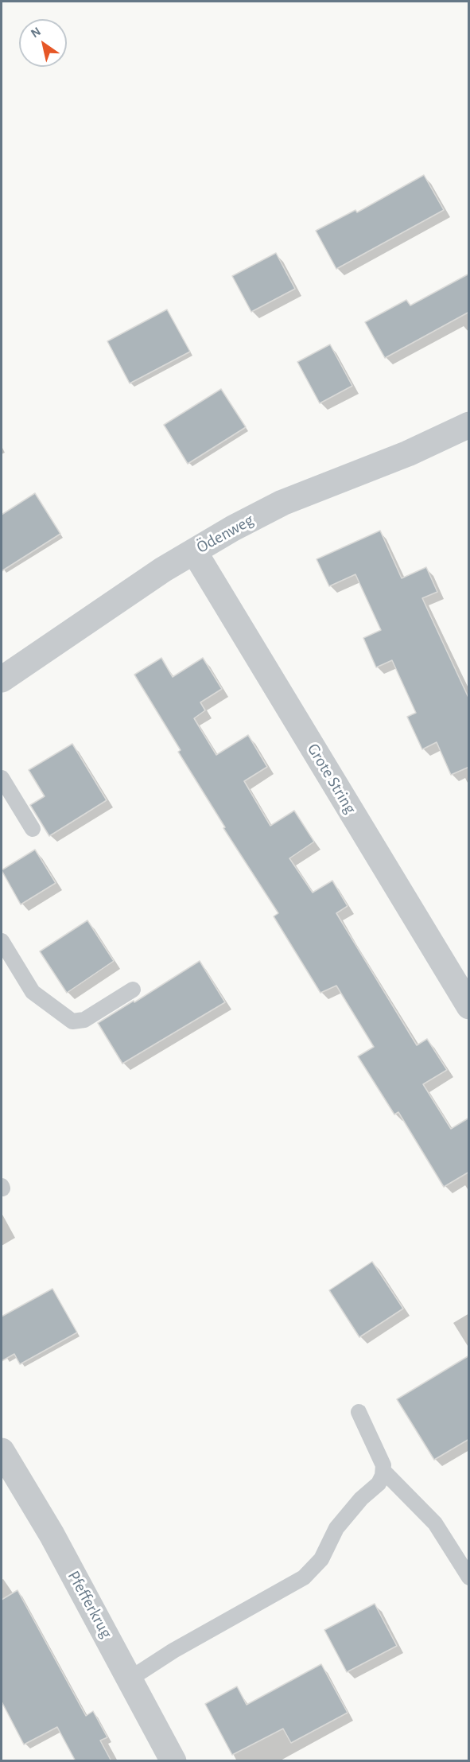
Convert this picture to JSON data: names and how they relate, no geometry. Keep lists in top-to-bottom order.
{
  "streets": {
    "street": ["Ödenweg", "Grote String", "Pfefferkrug"]
  },
  "crossings": [
    ["Ödenweg", "Grote String"]
  ],
  "north": "top left"
}
